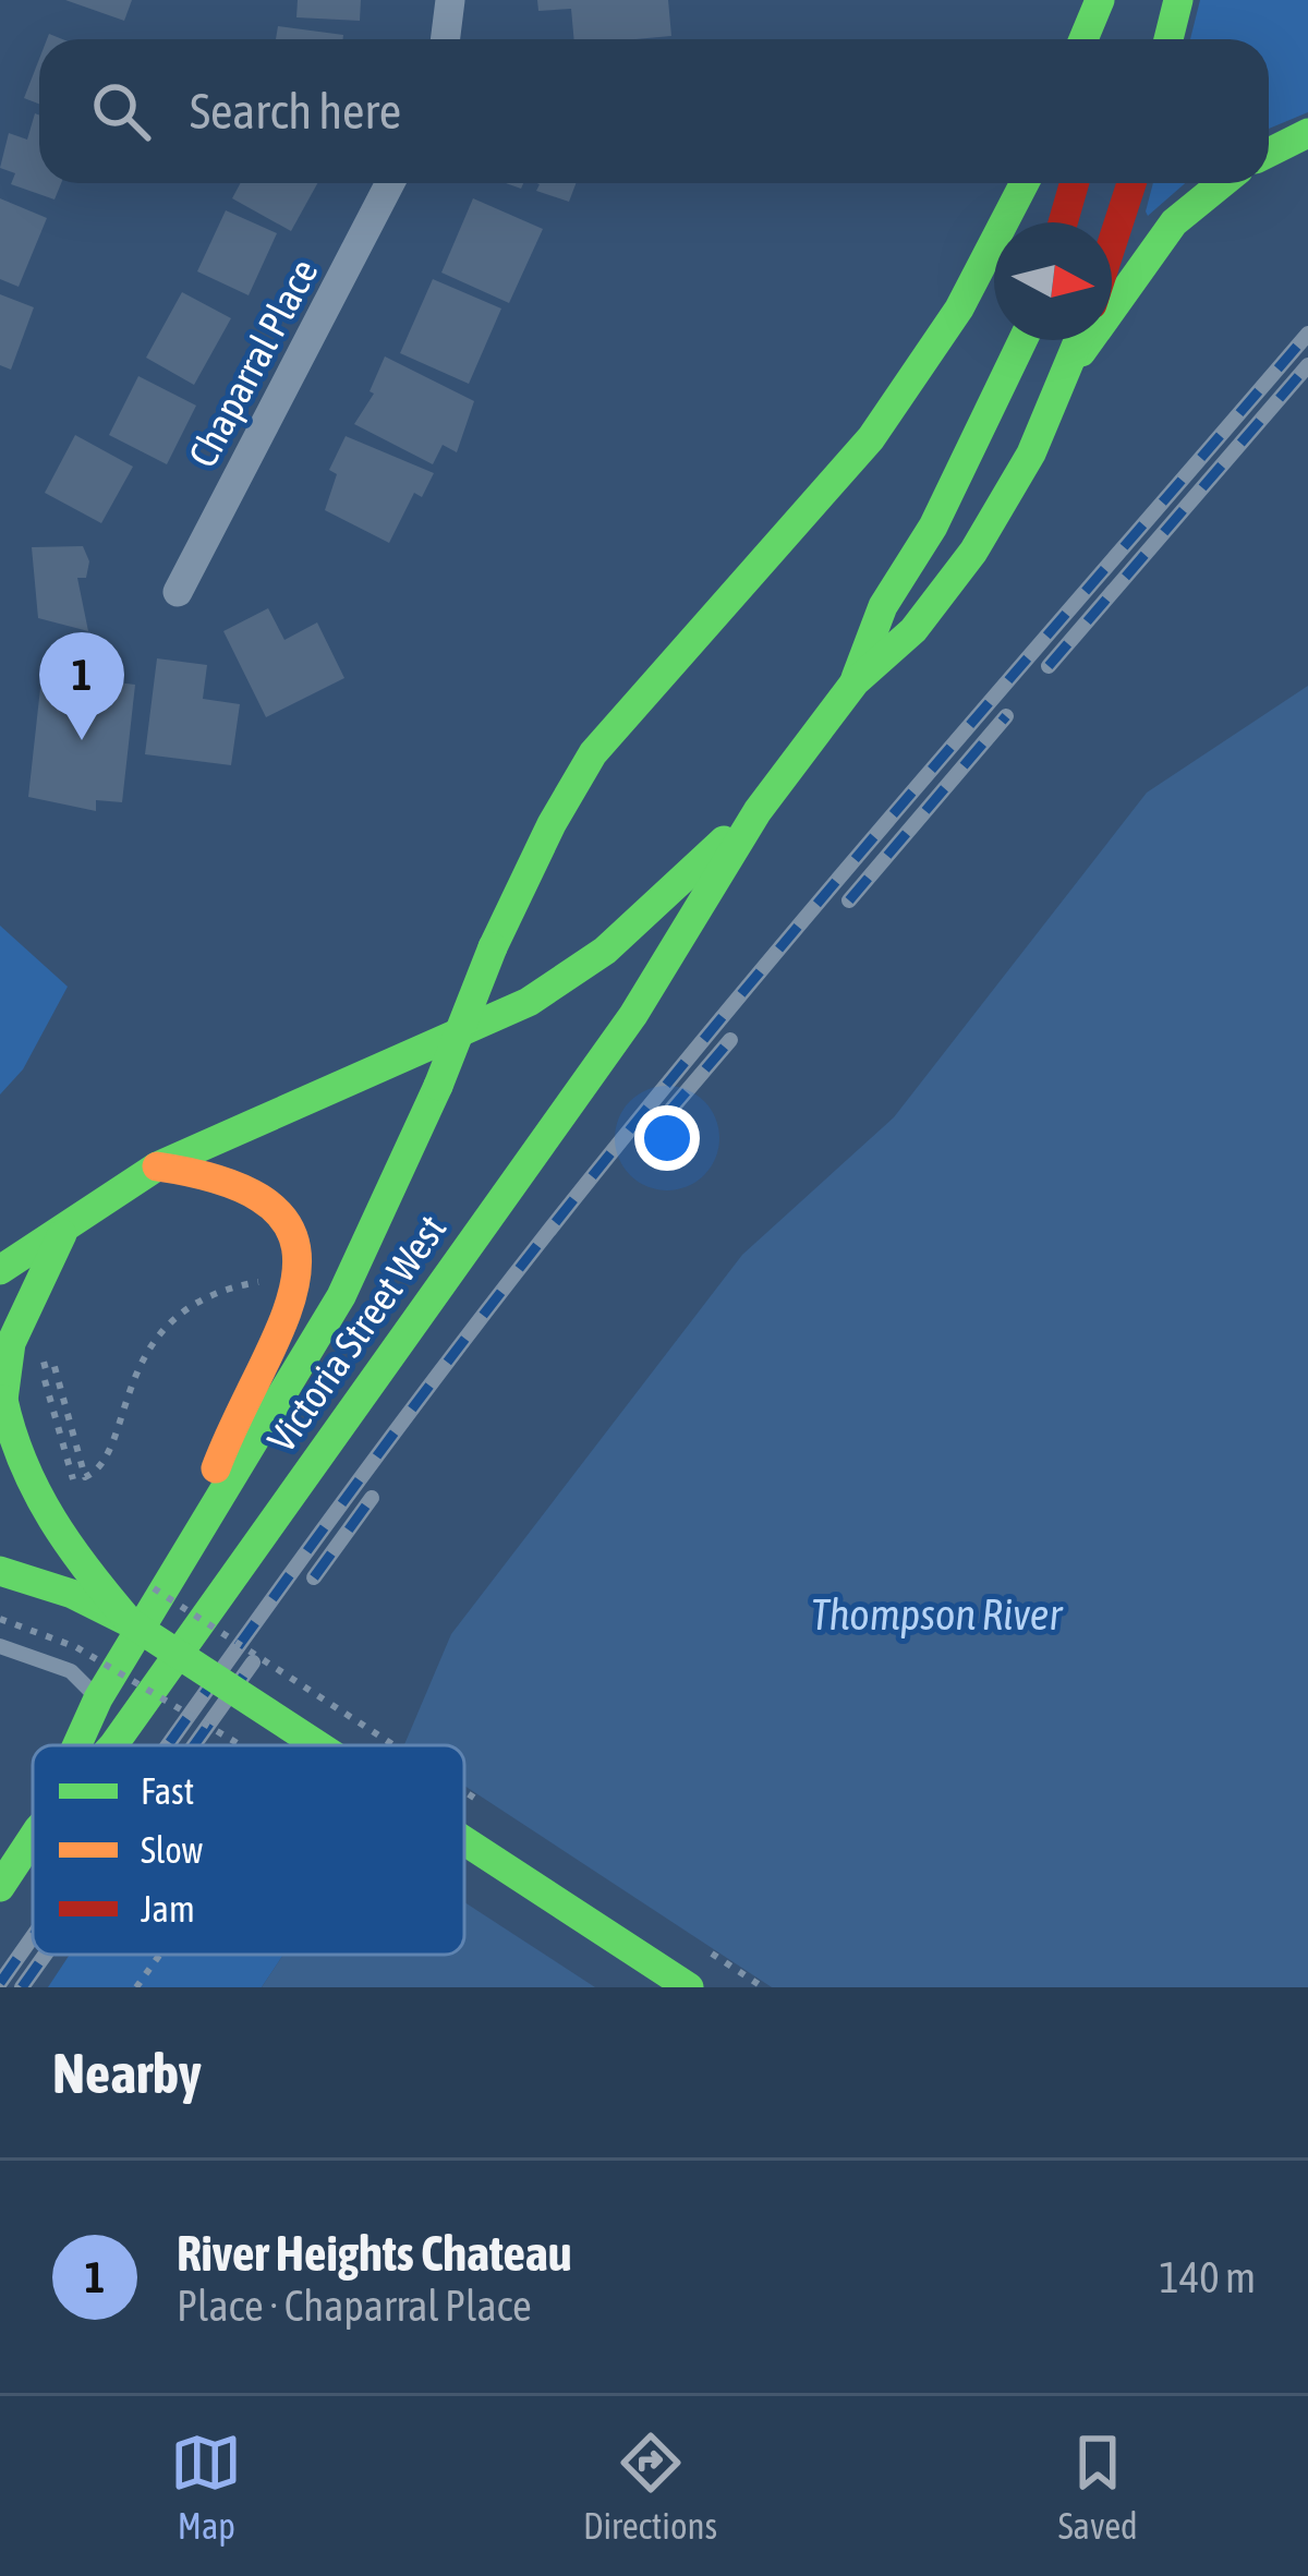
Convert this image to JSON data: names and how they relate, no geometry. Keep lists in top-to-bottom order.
{
  "streets": {
    "main road": ["Victoria Street West"],
    "street": ["Chaparral Place"]
  },
  "water": ["Thompson River"],
  "legend": ["Fast", "Slow", "Jam"],
  "north": "right",
  "page": {
    "search": "Search here",
    "pins": "1",
    "heading": "Nearby",
    "list": [
      {
        "mark": "1",
        "name": "River Heights Chateau",
        "note": "Place · Chaparral Place",
        "value": "140 m"
      }
    ],
    "nav": ["Map", "Directions", "Saved"]
  }
}
